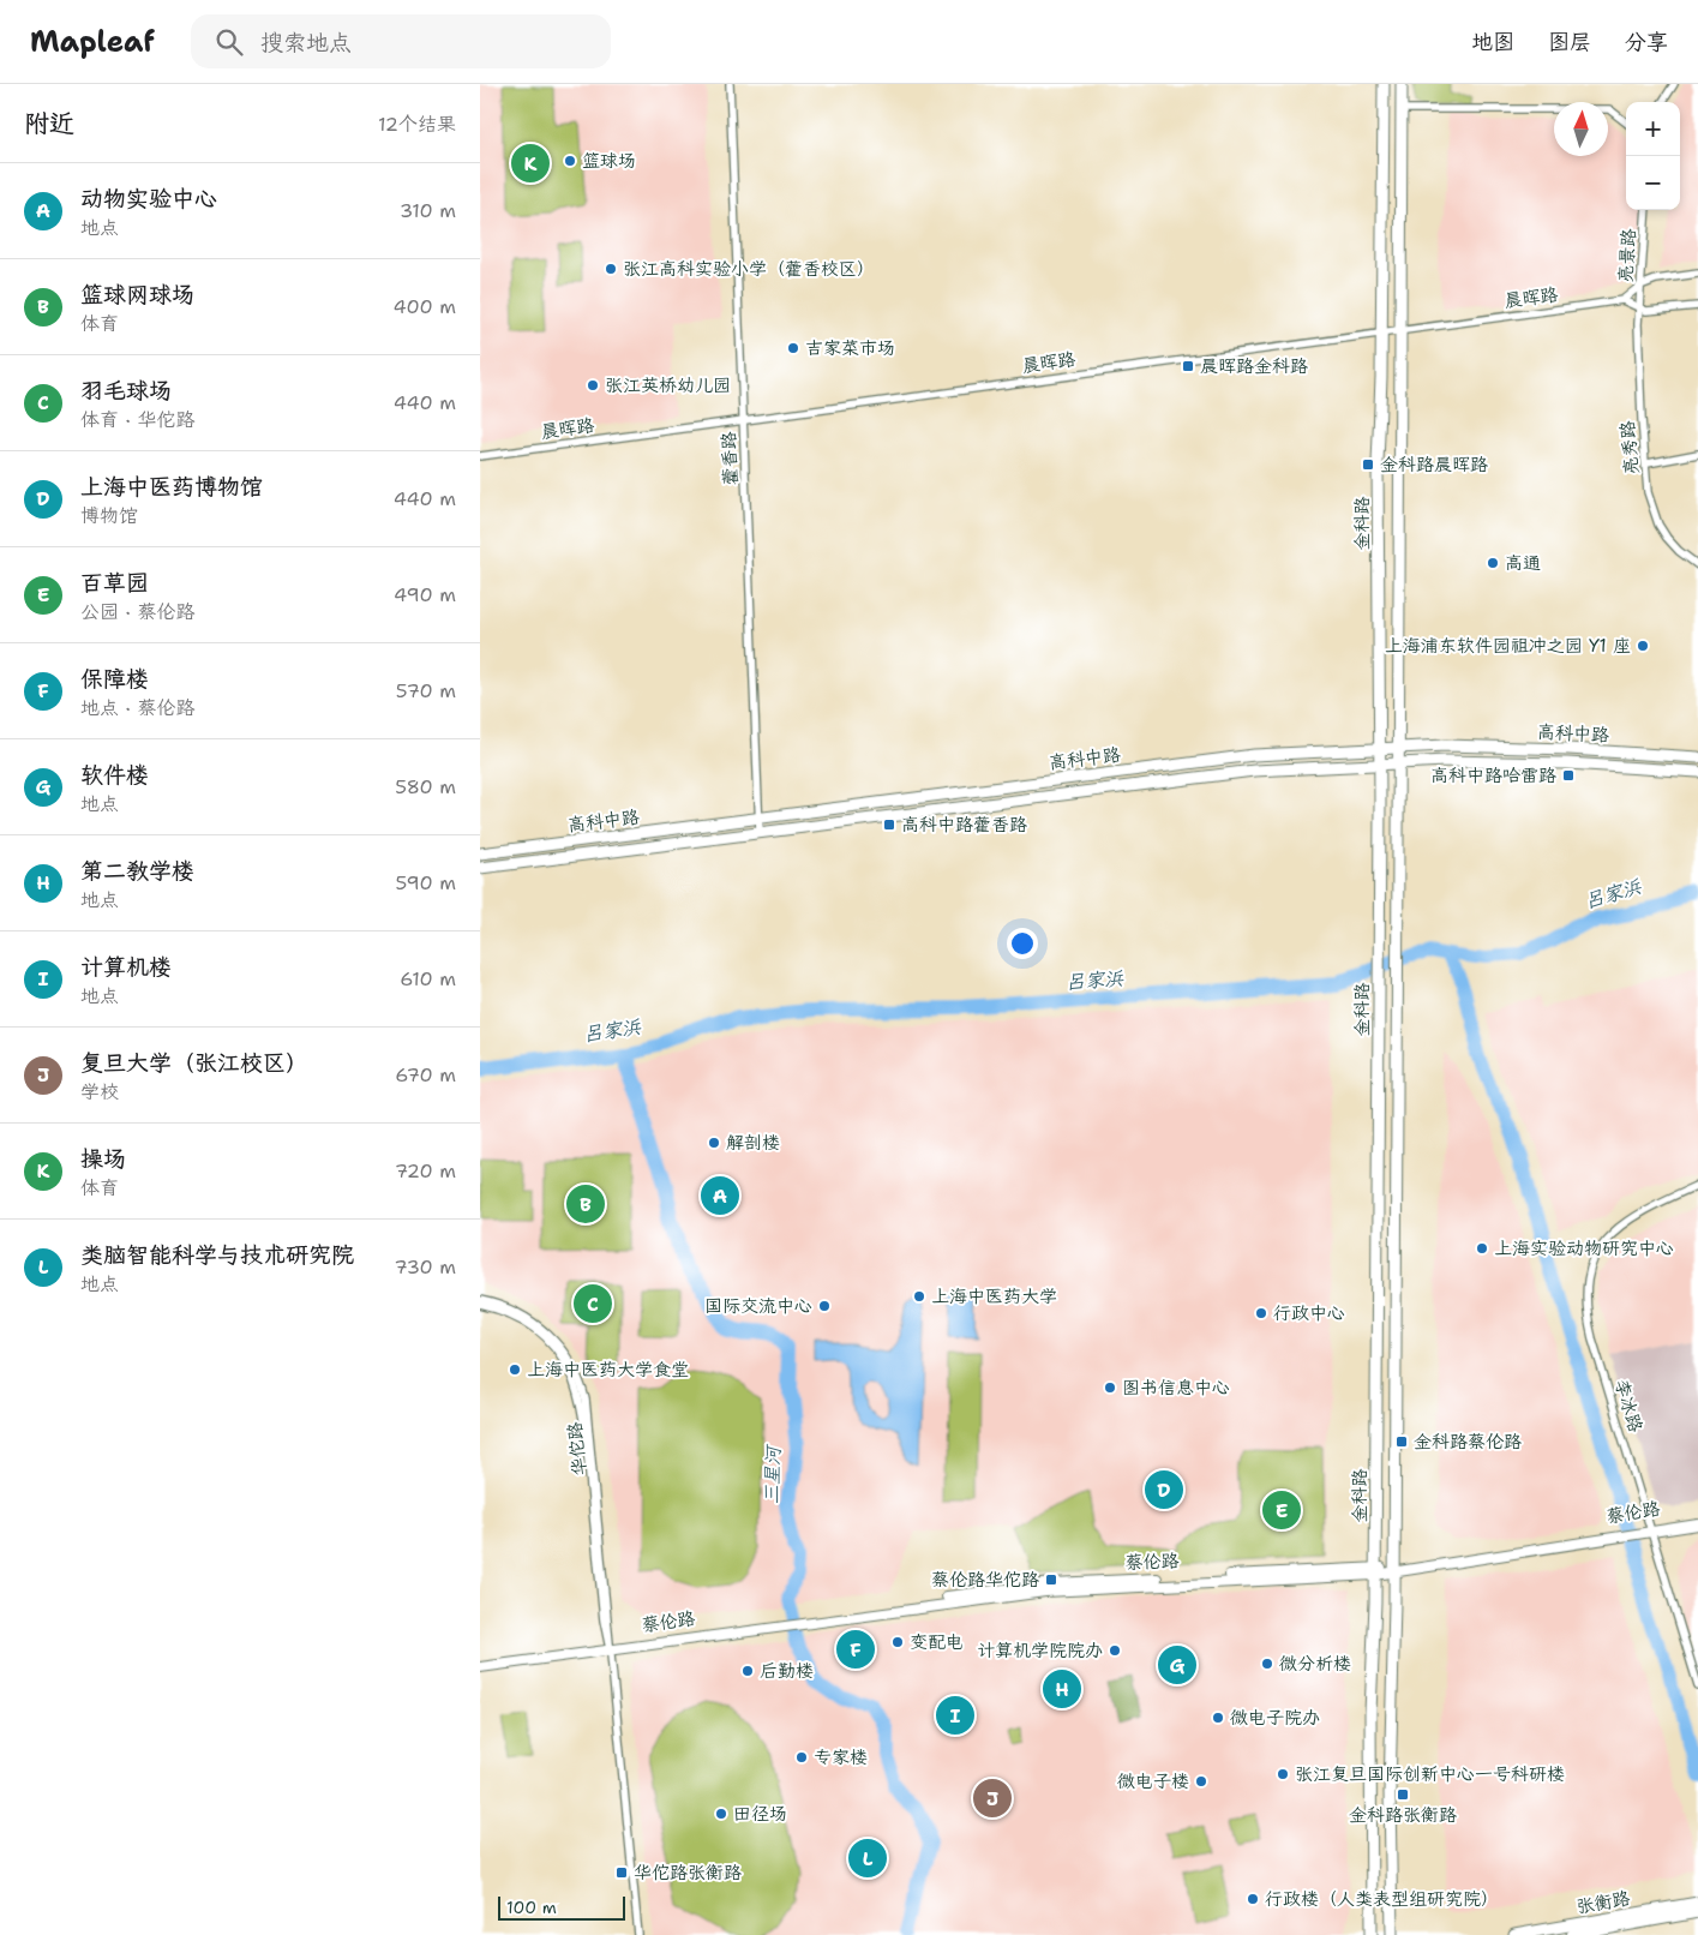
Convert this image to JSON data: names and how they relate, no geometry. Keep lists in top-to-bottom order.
{
  "streets": {
    "main road": ["金科路", "高科中路", "张衡路"],
    "street": [
      "亮景路",
      "晨晖路",
      "亮秀路",
      "藿香路",
      "李冰路",
      "华佗路",
      "蔡伦路"
    ]
  },
  "crossings": [
    ["亮景路", "亮秀路"],
    ["晨晖路", "藿香路"],
    ["晨晖路", "金科路"],
    ["藿香路", "高科中路"],
    ["金科路", "高科中路"],
    ["金科路", "蔡伦路"],
    ["李冰路", "蔡伦路"],
    ["华佗路", "蔡伦路"]
  ],
  "water": ["吕家浜", "三星河"],
  "places": {
    "other": [
      "篮球场",
      "张江高科实验小学（藿香校区）",
      "吉家菜市场",
      "张江英桥幼儿园",
      "高通",
      "上海浦东软件园祖冲之园 Y1 座",
      "解剖楼",
      "上海实验动物研究中心",
      "上海中医药大学",
      "国际交流中心",
      "行政中心",
      "上海中医药大学食堂",
      "图书信息中心",
      "变配电",
      "计算机学院院办",
      "微分析楼",
      "后勤楼",
      "微电子院办",
      "专家楼",
      "张江复旦国际创新中心一号科研楼",
      "微电子楼",
      "田径场",
      "行政楼（人类表型组研究院）"
    ],
    "transit": [
      "晨晖路金科路",
      "金科路晨晖路",
      "高科中路哈雷路",
      "高科中路藿香路",
      "金科路蔡伦路",
      "蔡伦路华佗路",
      "金科路张衡路",
      "华佗路张衡路"
    ]
  },
  "scale_bar": "100 m",
  "north": "top",
  "page": {
    "header": "Mapleaf",
    "search": "搜索地点",
    "nav": ["地图", "图层", "分享"],
    "heading": ["附近", "12个结果"],
    "map_buttons": ["+", "−"],
    "pins": [
      "K",
      "A",
      "B",
      "C",
      "D",
      "E",
      "F",
      "G",
      "H",
      "I",
      "J",
      "L"
    ],
    "list": [
      {
        "mark": "A",
        "name": "动物实验中心",
        "note": "地点",
        "value": "310 m"
      },
      {
        "mark": "B",
        "name": "篮球网球场",
        "note": "体育",
        "value": "400 m"
      },
      {
        "mark": "C",
        "name": "羽毛球场",
        "note": "体育 · 华佗路",
        "value": "440 m"
      },
      {
        "mark": "D",
        "name": "上海中医药博物馆",
        "note": "博物馆",
        "value": "440 m"
      },
      {
        "mark": "E",
        "name": "百草园",
        "note": "公园 · 蔡伦路",
        "value": "490 m"
      },
      {
        "mark": "F",
        "name": "保障楼",
        "note": "地点 · 蔡伦路",
        "value": "570 m"
      },
      {
        "mark": "G",
        "name": "软件楼",
        "note": "地点",
        "value": "580 m"
      },
      {
        "mark": "H",
        "name": "第二教学楼",
        "note": "地点",
        "value": "590 m"
      },
      {
        "mark": "I",
        "name": "计算机楼",
        "note": "地点",
        "value": "610 m"
      },
      {
        "mark": "J",
        "name": "复旦大学（张江校区）",
        "note": "学校",
        "value": "670 m"
      },
      {
        "mark": "K",
        "name": "操场",
        "note": "体育",
        "value": "720 m"
      },
      {
        "mark": "L",
        "name": "类脑智能科学与技术研究院",
        "note": "地点",
        "value": "730 m"
      }
    ],
    "scale": "100 m"
  }
}
